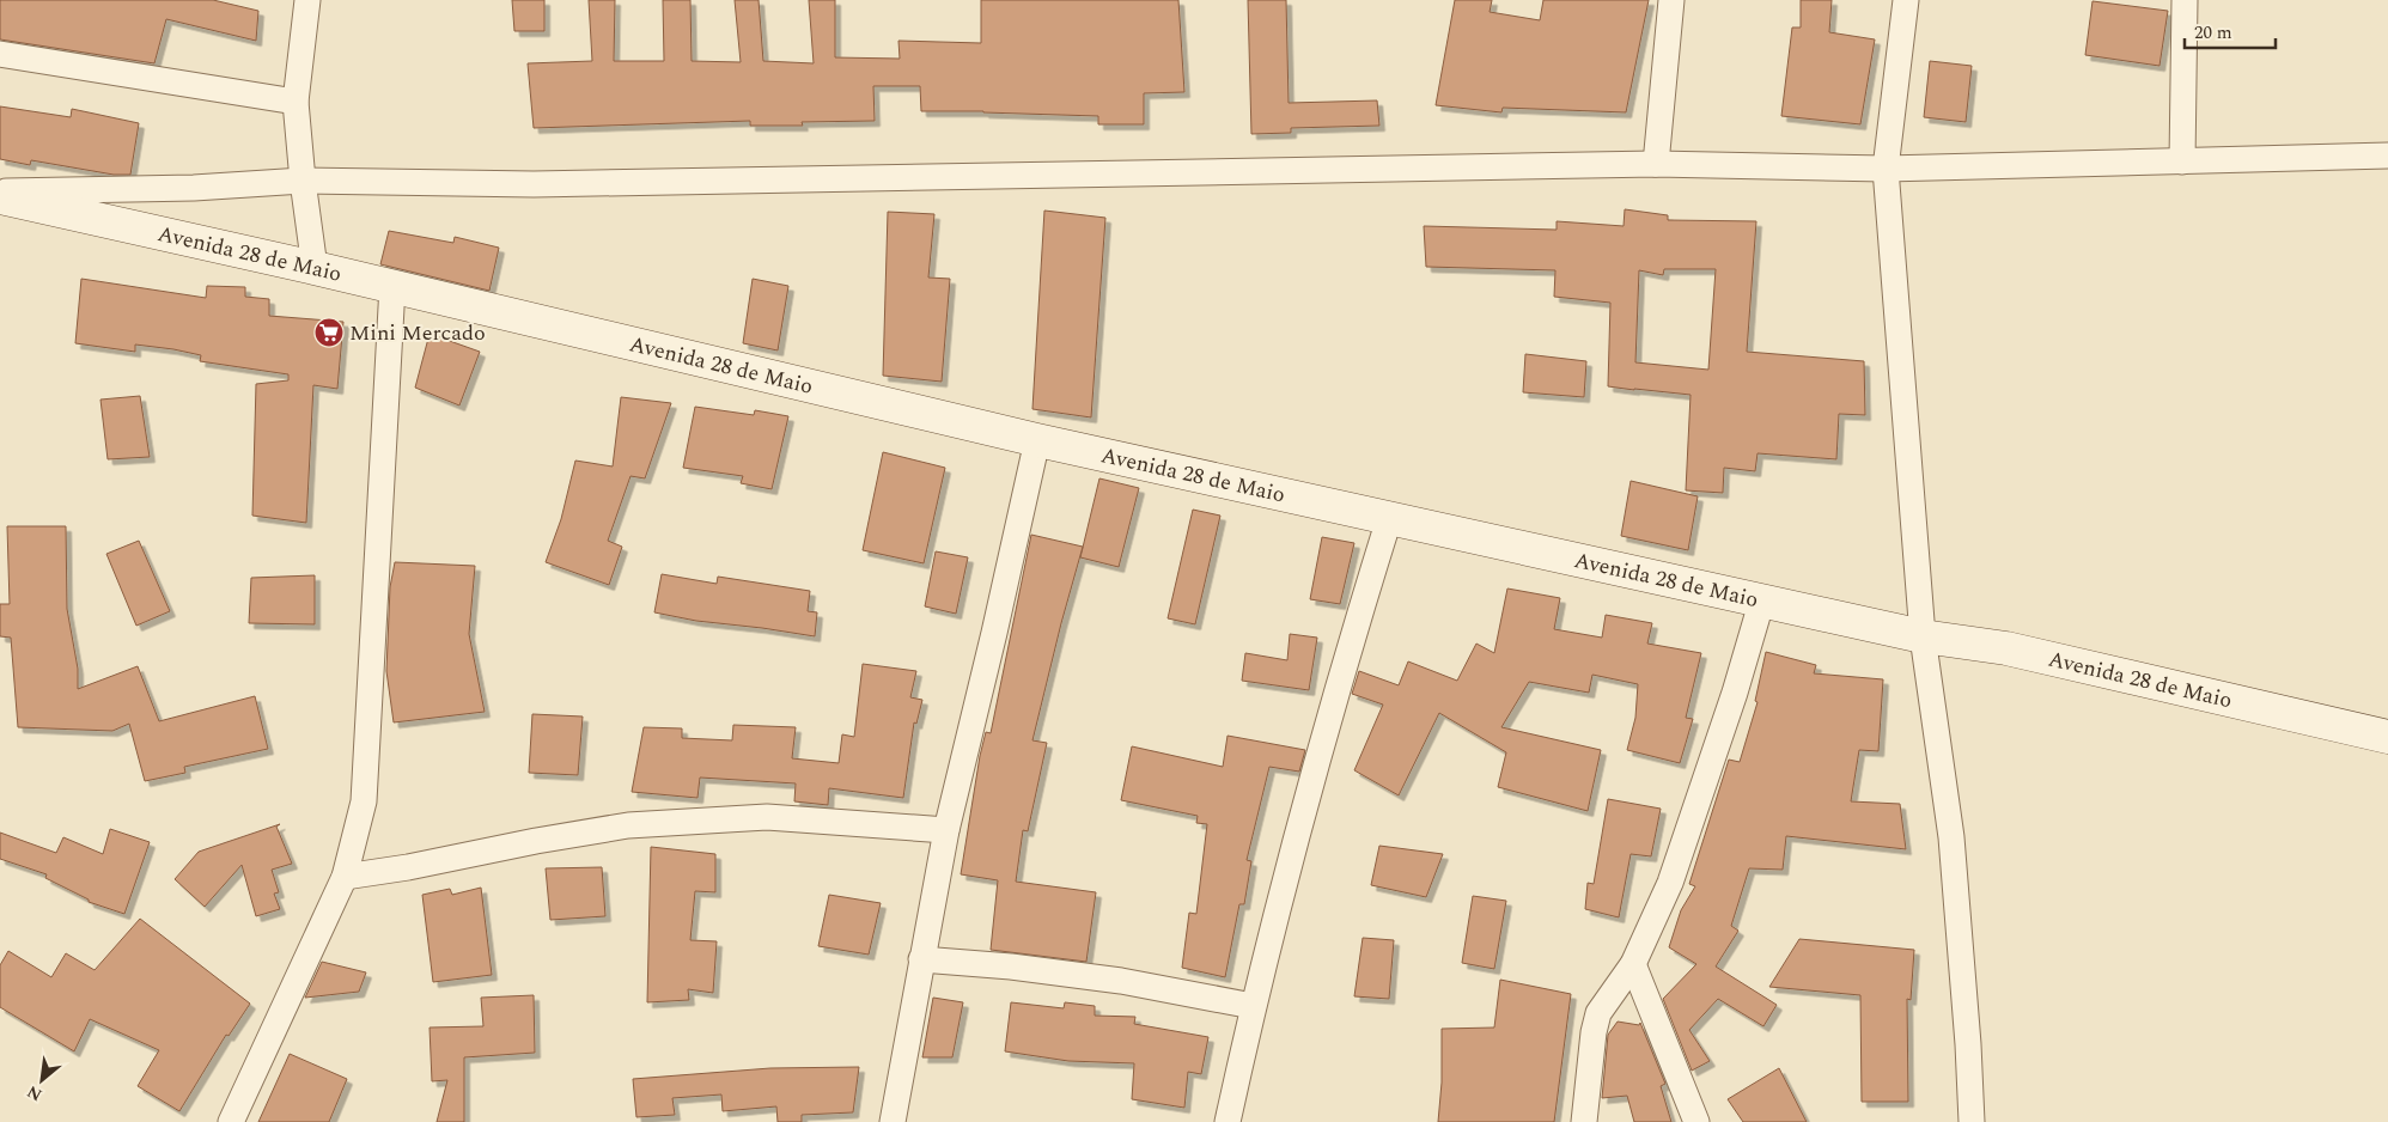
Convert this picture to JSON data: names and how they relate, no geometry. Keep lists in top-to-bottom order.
{
  "streets": {
    "street": ["Avenida 28 de Maio"]
  },
  "places": {
    "supermarket": ["Mini Mercado"]
  },
  "scale_bar": "20 m",
  "north": "bottom left"
}
